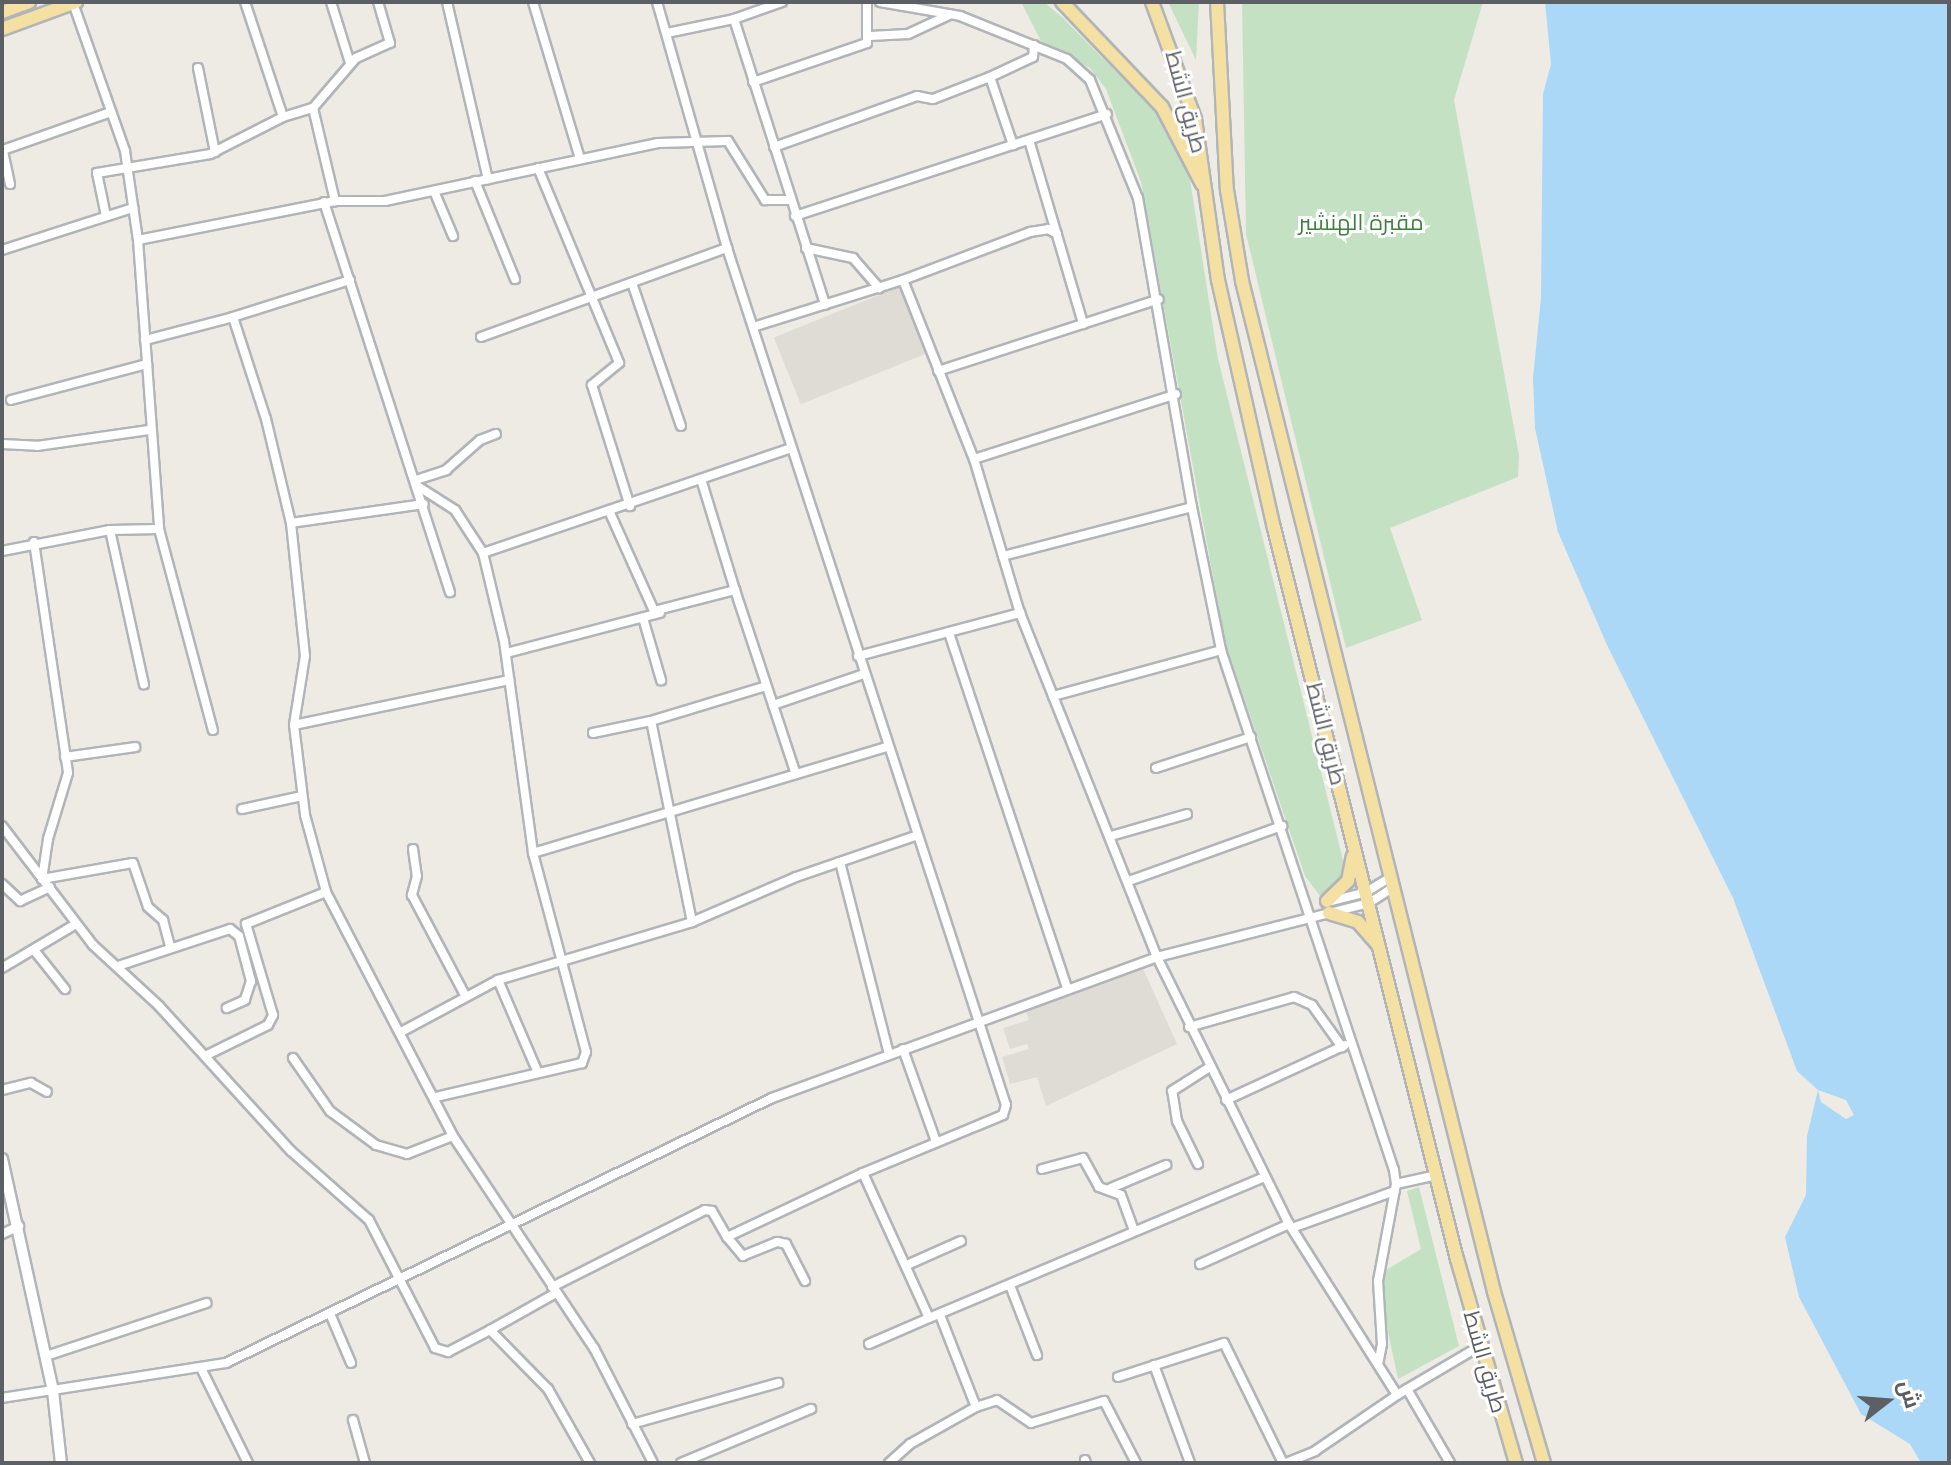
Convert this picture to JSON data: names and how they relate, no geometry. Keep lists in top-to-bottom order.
{
  "streets": {
    "highway": ["طريق الشط"]
  },
  "parks": ["مقبرة الهنشير"],
  "north": "right"
}
